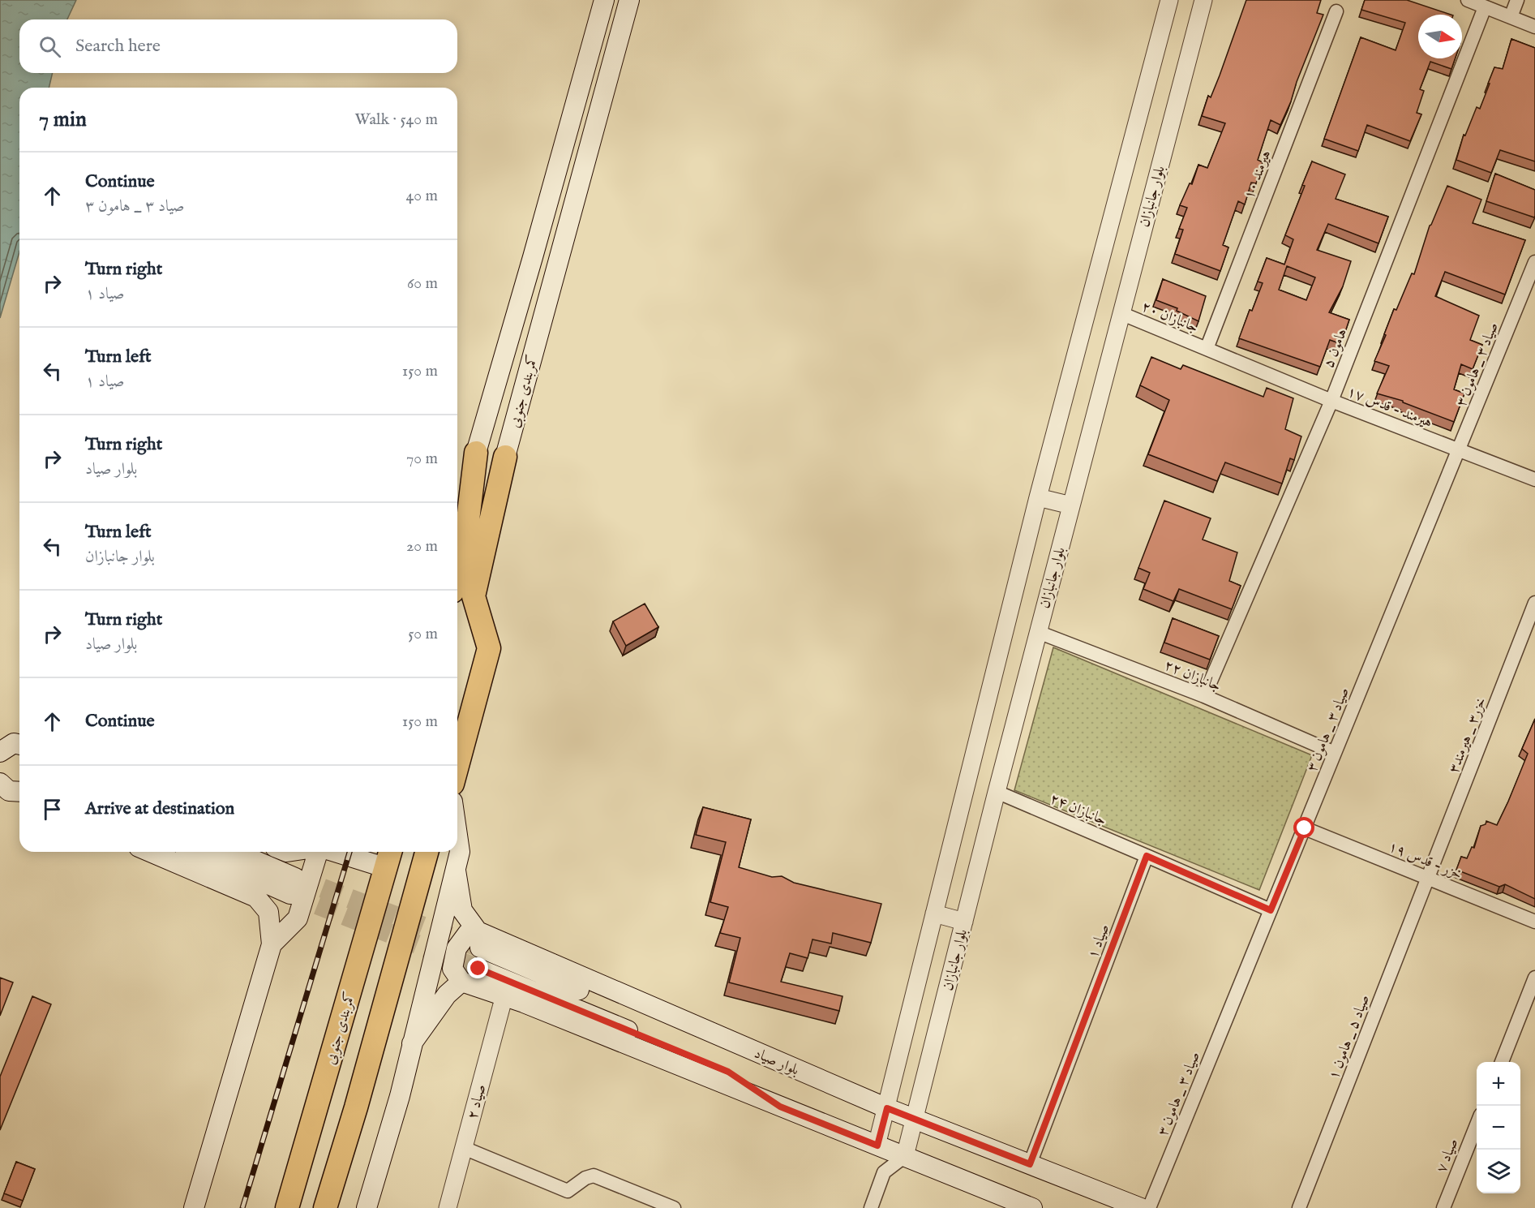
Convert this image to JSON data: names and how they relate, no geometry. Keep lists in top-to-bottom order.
{
  "streets": {
    "highway": ["کمربندی جنوبی"],
    "main road": ["بلوار صیاد"],
    "street": [
      "هیرمند ۱۰",
      "بلوار جانبازان",
      "جانبازان ۲۰",
      "هامون ۵",
      "صیاد ۳ _ هامون ۳",
      "هیرمند - قدس ۱۷",
      "جانبازان ۲۲",
      "خزر۳ _ هیرمند۳",
      "جانبازان ۲۴",
      "خزر - قدس ۱۹",
      "صیاد ۱",
      "صیاد ۵ _ هامون ۱",
      "صیاد ۲",
      "صیاد ۷"
    ]
  },
  "crossings": [
    ["هیرمند ۱۰", "جانبازان ۲۰"],
    ["هیرمند ۱۰", "هیرمند - قدس ۱۷"],
    ["بلوار جانبازان", "جانبازان ۲۰"],
    ["بلوار جانبازان", "جانبازان ۲۲"],
    ["بلوار جانبازان", "جانبازان ۲۴"],
    ["بلوار جانبازان", "بلوار صیاد"],
    ["جانبازان ۲۰", "هیرمند - قدس ۱۷"],
    ["هامون ۵", "هیرمند - قدس ۱۷"],
    ["هامون ۵", "جانبازان ۲۲"],
    ["صیاد ۳ _ هامون ۳", "هیرمند - قدس ۱۷"],
    ["صیاد ۳ _ هامون ۳", "جانبازان ۲۲"],
    ["صیاد ۳ _ هامون ۳", "خزر - قدس ۱۹"],
    ["خزر۳ _ هیرمند۳", "خزر - قدس ۱۹"],
    ["خزر۳ _ هیرمند۳", "صیاد ۵ _ هامون ۱"],
    ["جانبازان ۲۴", "صیاد ۱"],
    ["خزر - قدس ۱۹", "صیاد ۵ _ هامون ۱"],
    ["صیاد ۱", "بلوار صیاد"]
  ],
  "north": "right",
  "page": {
    "search": "Search here",
    "heading": ["7 min", "Walk · 540 m"],
    "list": [
      ["Continue", "صیاد ۳ _ هامون ۳", "40 m"],
      ["Turn right", "صیاد ۱", "60 m"],
      ["Turn left", "صیاد ۱", "150 m"],
      ["Turn right", "بلوار صیاد", "70 m"],
      ["Turn left", "بلوار جانبازان", "20 m"],
      ["Turn right", "بلوار صیاد", "50 m"],
      ["Continue", "150 m"],
      "Arrive at destination"
    ],
    "map_buttons": ["+", "−"]
  }
}
